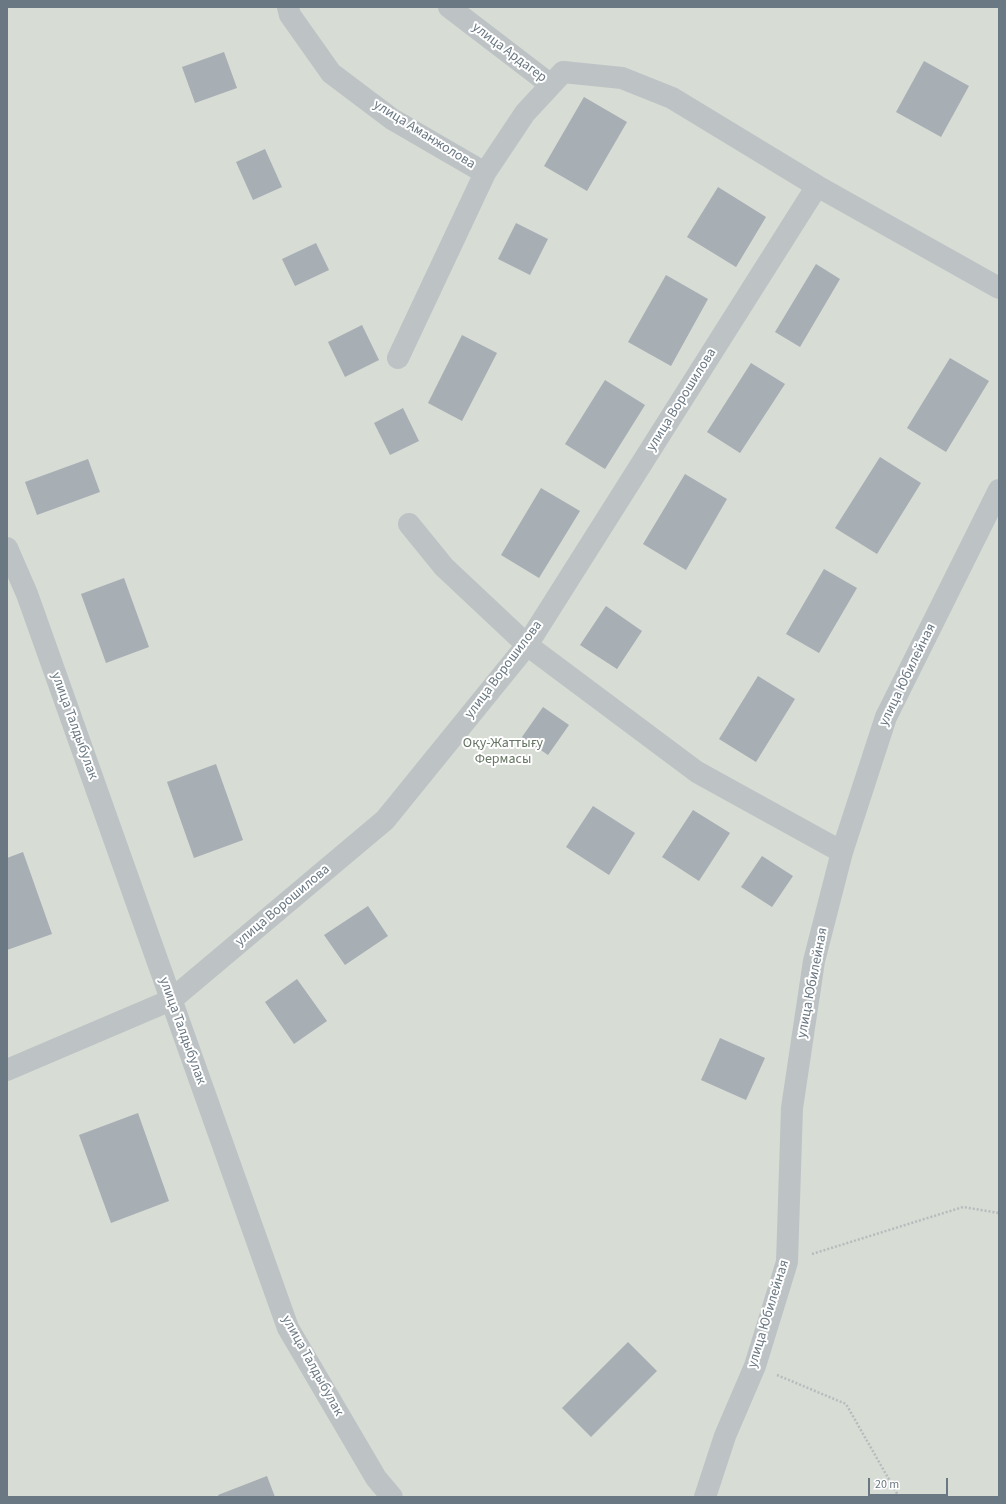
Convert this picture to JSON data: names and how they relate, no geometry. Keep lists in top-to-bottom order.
{
  "streets": {
    "street": [
      "улица Ардагер",
      "улица Аманжолова",
      "улица Ворошилова",
      "улица Юбилейная",
      "улица Талдыбулак"
    ]
  },
  "crossings": [
    ["улица Ворошилова", "улица Талдыбулак"]
  ],
  "parks": ["Оқу-Жаттығу Фермасы"],
  "scale_bar": "20 m"
}
